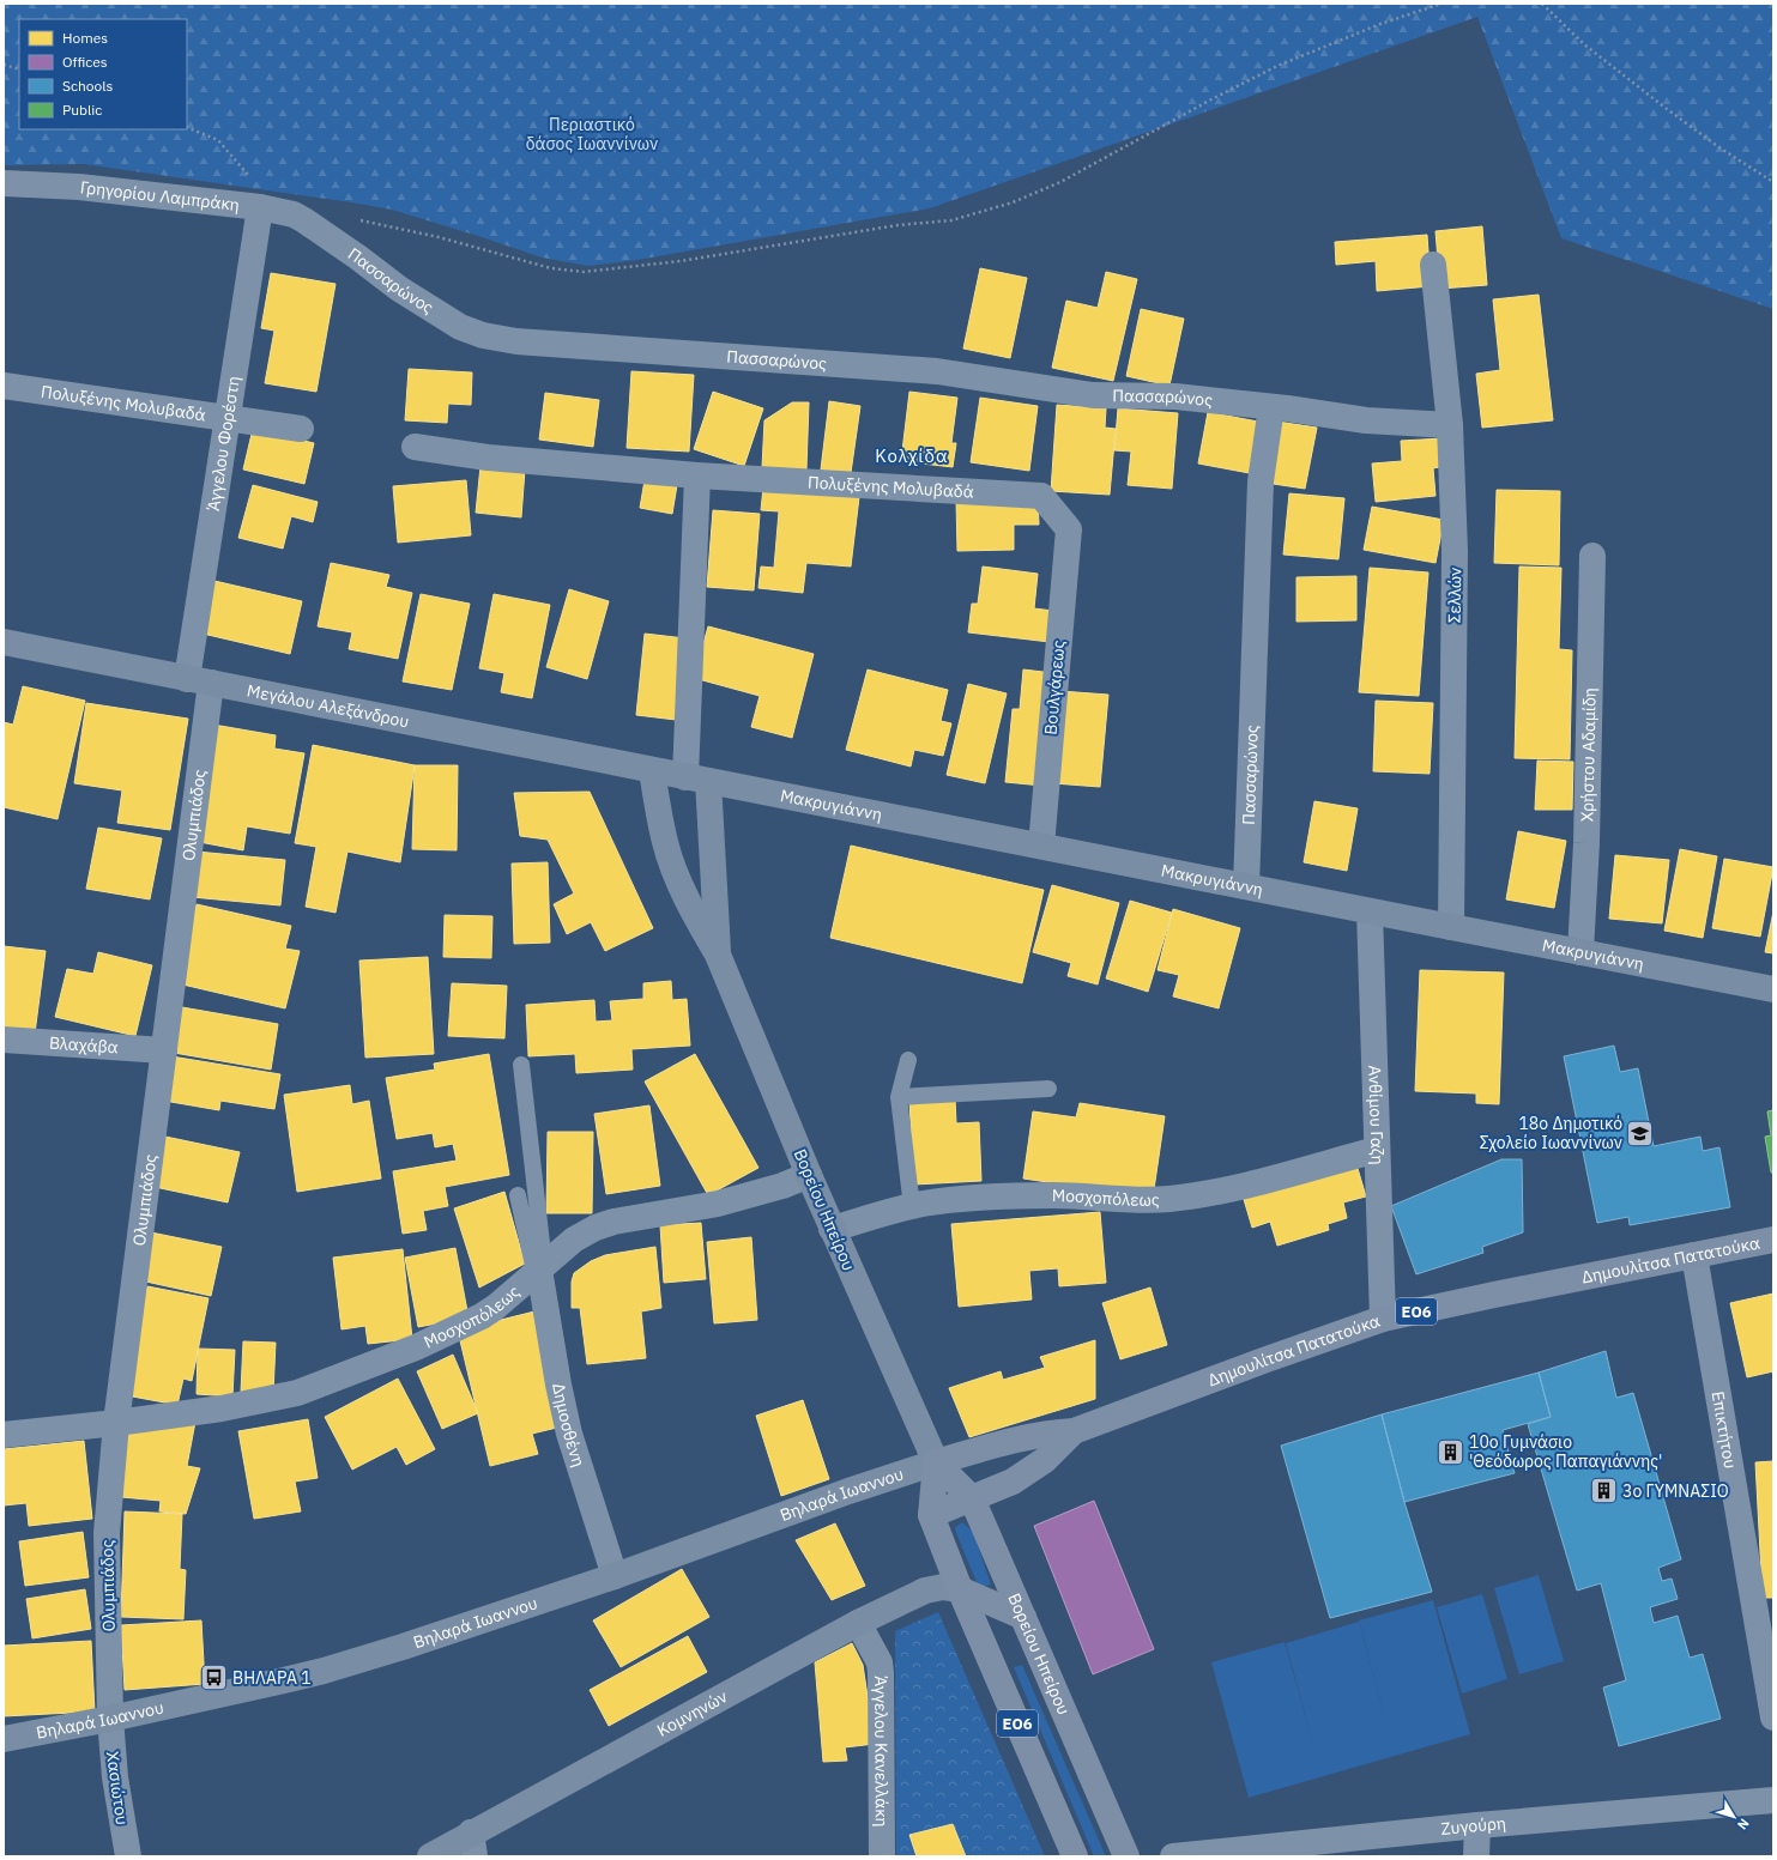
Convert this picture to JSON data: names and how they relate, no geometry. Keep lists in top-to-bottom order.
{
  "streets": {
    "main road": [
      "Μεγάλου Αλεξάνδρου",
      "Μακρυγιάννη",
      "Βορείου Ηπείρου",
      "Δημουλίτσα Πατατούκα",
      "ΕΟ6",
      "Βηλαρά Ιωαννου",
      "Κομνηνών"
    ],
    "street": [
      "Γρηγορίου Λαμπράκη",
      "Πασσαρώνος",
      "Πολυξένης Μολυβαδά",
      "Άγγελου Φορέστη",
      "Σελλών",
      "Βουλγάρεως",
      "Χρήστου Αδαμίδη",
      "Ολυμπιάδος",
      "Βλαχάβα",
      "Ανθίμου Γαζη",
      "Μοσχοπόλεως",
      "Δημοσθένη",
      "Επικτήτου",
      "Άγγελου Κανελλάκη",
      "Χασιώτου",
      "Ζυγούρη"
    ]
  },
  "crossings": [
    ["Γρηγορίου Λαμπράκη", "Πασσαρώνος"],
    ["Γρηγορίου Λαμπράκη", "Άγγελου Φορέστη"],
    ["Πασσαρώνος", "Σελλών"],
    ["Πασσαρώνος", "Μακρυγιάννη"],
    ["Πολυξένης Μολυβαδά", "Άγγελου Φορέστη"],
    ["Πολυξένης Μολυβαδά", "Βουλγάρεως"],
    ["Άγγελου Φορέστη", "Μεγάλου Αλεξάνδρου"],
    ["Άγγελου Φορέστη", "Ολυμπιάδος"],
    ["Σελλών", "Μακρυγιάννη"],
    ["Βουλγάρεως", "Μακρυγιάννη"],
    ["Μεγάλου Αλεξάνδρου", "Μακρυγιάννη"],
    ["Μεγάλου Αλεξάνδρου", "Ολυμπιάδος"],
    ["Μεγάλου Αλεξάνδρου", "Βορείου Ηπείρου"],
    ["Χρήστου Αδαμίδη", "Μακρυγιάννη"],
    ["Μακρυγιάννη", "Ανθίμου Γαζη"],
    ["Μακρυγιάννη", "Βορείου Ηπείρου"],
    ["Ολυμπιάδος", "Βλαχάβα"],
    ["Ολυμπιάδος", "Μοσχοπόλεως"],
    ["Ολυμπιάδος", "Βηλαρά Ιωαννου"],
    ["Ολυμπιάδος", "Χασιώτου"],
    ["Ανθίμου Γαζη", "Μοσχοπόλεως"],
    ["Ανθίμου Γαζη", "Δημουλίτσα Πατατούκα"],
    ["Μοσχοπόλεως", "Βορείου Ηπείρου"],
    ["Μοσχοπόλεως", "Δημοσθένη"],
    ["Βορείου Ηπείρου", "Δημουλίτσα Πατατούκα"],
    ["Βορείου Ηπείρου", "Βηλαρά Ιωαννου"],
    ["Βορείου Ηπείρου", "Κομνηνών"],
    ["Δημουλίτσα Πατατούκα", "Επικτήτου"],
    ["Δημουλίτσα Πατατούκα", "Βηλαρά Ιωαννου"],
    ["Δημοσθένη", "Βηλαρά Ιωαννου"],
    ["Βηλαρά Ιωαννου", "Χασιώτου"],
    ["Κομνηνών", "Άγγελου Κανελλάκη"]
  ],
  "districts": ["Κολχίδα"],
  "parks": ["Περιαστικό δάσος Ιωαννίνων"],
  "places": {
    "school or university": ["18ο Δημοτικό Σχολείο Ιωαννίνων"],
    "building": ["10ο Γυμνάσιο 'Θεόδωρος Παπαγιάννης'", "3ο ΓΥΜΝΑΣΙΟ"],
    "bus stop": ["ΒΗΛΑΡΑ 1"]
  },
  "legend": [
    "Homes",
    "Offices",
    "Schools",
    "Public"
  ],
  "north": "bottom right"
}
